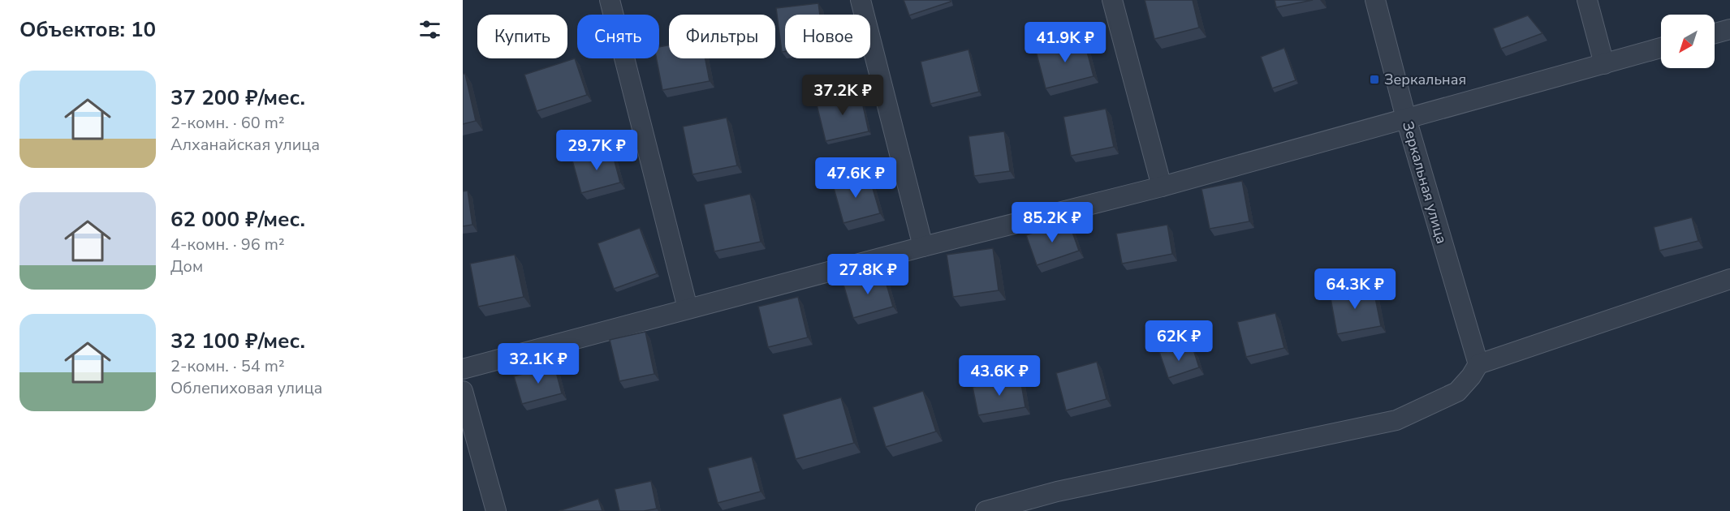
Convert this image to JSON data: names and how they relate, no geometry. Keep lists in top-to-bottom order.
{
  "streets": {
    "street": ["Зеркальная улица"]
  },
  "places": {
    "transit": ["Зеркальная"]
  },
  "north": "bottom left",
  "page": {
    "heading": "Объектов: 10",
    "chip": [
      "Купить",
      "Снять",
      "Фильтры",
      "Новое"
    ],
    "price": [
      "41.9K ₽",
      "37.2K ₽",
      "29.7K ₽",
      "47.6K ₽",
      "85.2K ₽",
      "27.8K ₽",
      "64.3K ₽",
      "62K ₽",
      "32.1K ₽",
      "43.6K ₽"
    ],
    "list": [
      {
        "name": "37 200 ₽/мес.",
        "note": "2-комн. · 60 m² · Алханайская улица"
      },
      {
        "name": "62 000 ₽/мес.",
        "note": "4-комн. · 96 m² · Дом"
      },
      {
        "name": "32 100 ₽/мес.",
        "note": "2-комн. · 54 m² · Облепиховая улица"
      }
    ]
  }
}
